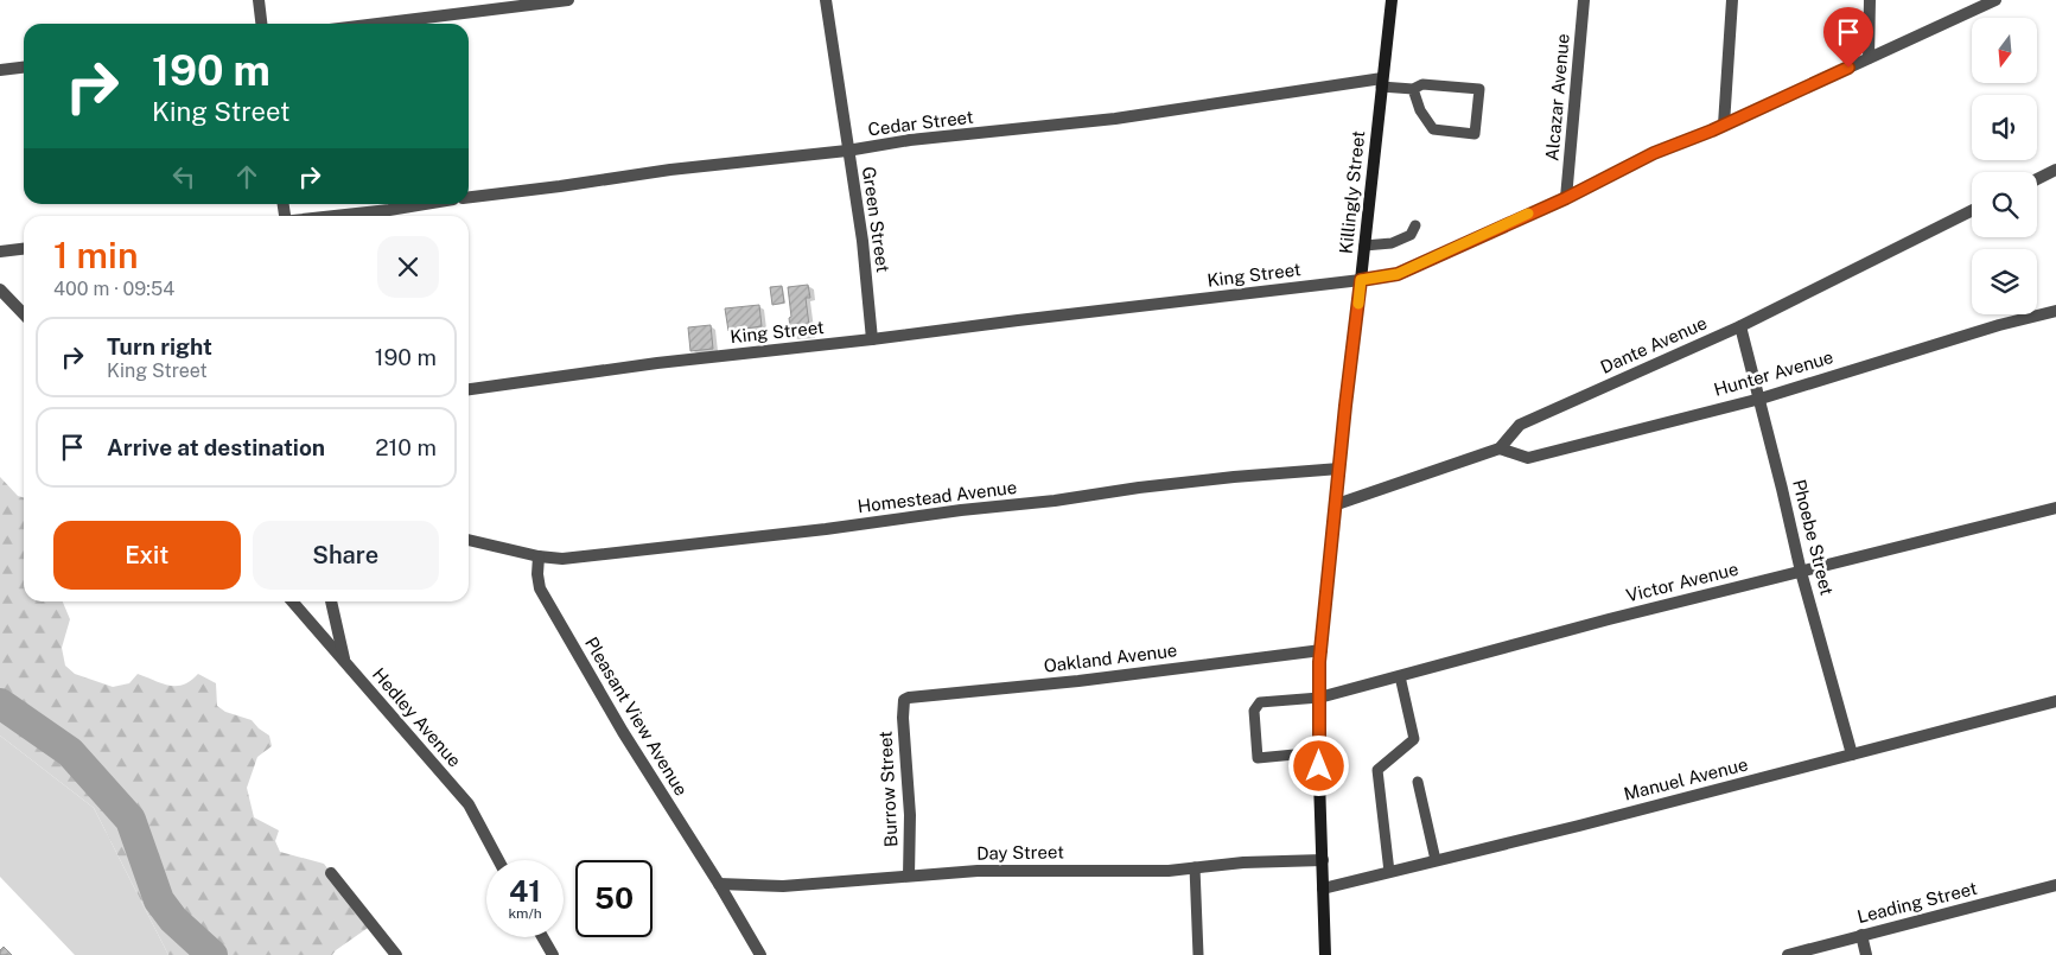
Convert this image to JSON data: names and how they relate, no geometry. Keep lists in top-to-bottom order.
{
  "streets": {
    "main road": ["Killingly Street"],
    "street": [
      "Alcazar Avenue",
      "Cedar Street",
      "Green Street",
      "King Street",
      "Dante Avenue",
      "Hunter Avenue",
      "Homestead Avenue",
      "Phoebe Street",
      "Victor Avenue",
      "Oakland Avenue",
      "Pleasant View Avenue",
      "Hedley Avenue",
      "Manuel Avenue",
      "Burrow Street",
      "Day Street",
      "Leading Street"
    ]
  },
  "crossings": [
    ["Alcazar Avenue", "King Street"],
    ["Cedar Street", "Killingly Street"],
    ["Cedar Street", "Green Street"],
    ["Killingly Street", "King Street"],
    ["Killingly Street", "Homestead Avenue"],
    ["Killingly Street", "Victor Avenue"],
    ["Killingly Street", "Oakland Avenue"],
    ["Killingly Street", "Manuel Avenue"],
    ["Killingly Street", "Day Street"],
    ["Green Street", "King Street"],
    ["Dante Avenue", "Hunter Avenue"],
    ["Dante Avenue", "Phoebe Street"],
    ["Hunter Avenue", "Phoebe Street"],
    ["Homestead Avenue", "Pleasant View Avenue"],
    ["Phoebe Street", "Victor Avenue"],
    ["Phoebe Street", "Manuel Avenue"],
    ["Oakland Avenue", "Burrow Street"],
    ["Pleasant View Avenue", "Day Street"],
    ["Burrow Street", "Day Street"]
  ],
  "north": "bottom",
  "page": {
    "turn": ["190 m", "King Street"],
    "heading": ["1 min", "400 m · 09:54"],
    "list": [
      {
        "name": "Turn right",
        "note": "King Street",
        "value": "190 m"
      },
      {
        "name": "Arrive at destination",
        "value": "210 m"
      }
    ],
    "buttons": ["Exit", "Share"],
    "speed": "41 km/h",
    "limit": "50"
  }
}
